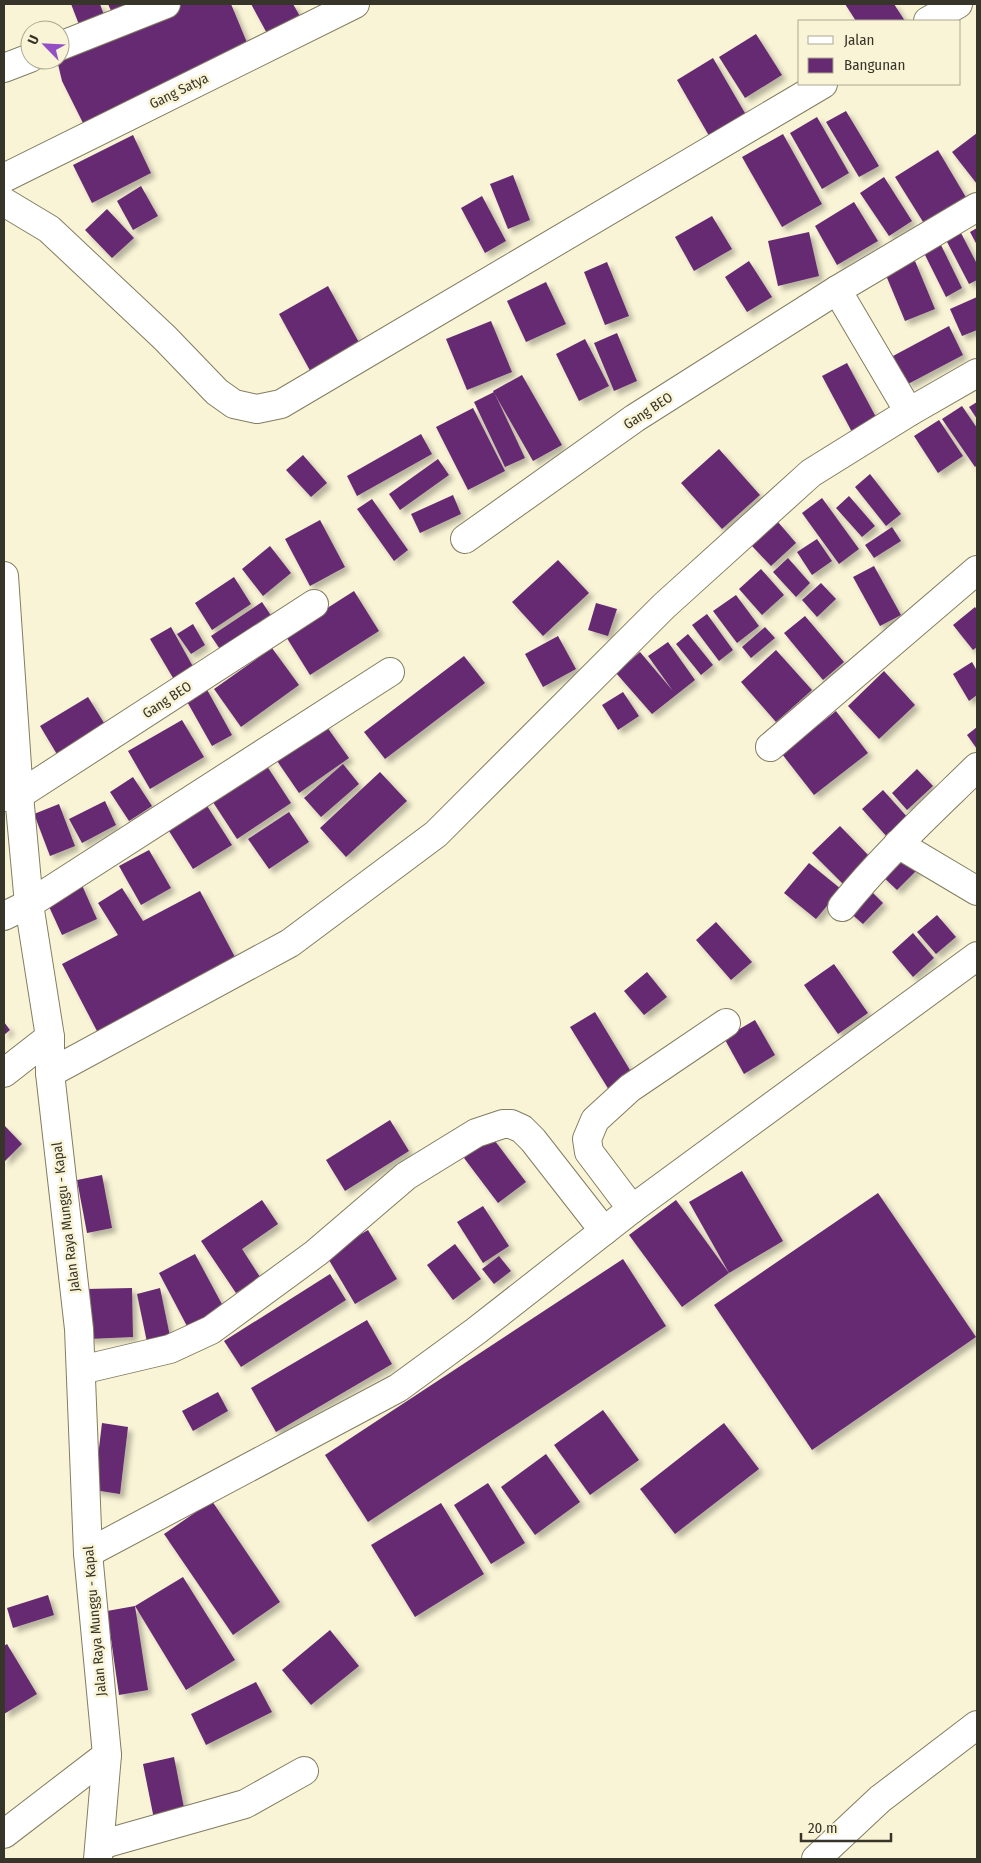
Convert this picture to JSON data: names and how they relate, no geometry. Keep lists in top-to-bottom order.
{
  "streets": {
    "street": ["Gang Satya", "Gang BEO", "Jalan Raya Munggu - Kapal"]
  },
  "crossings": [
    ["Gang BEO", "Jalan Raya Munggu - Kapal"]
  ],
  "legend": ["Jalan", "Bangunan"],
  "scale_bar": "20 m",
  "north": "top left"
}
